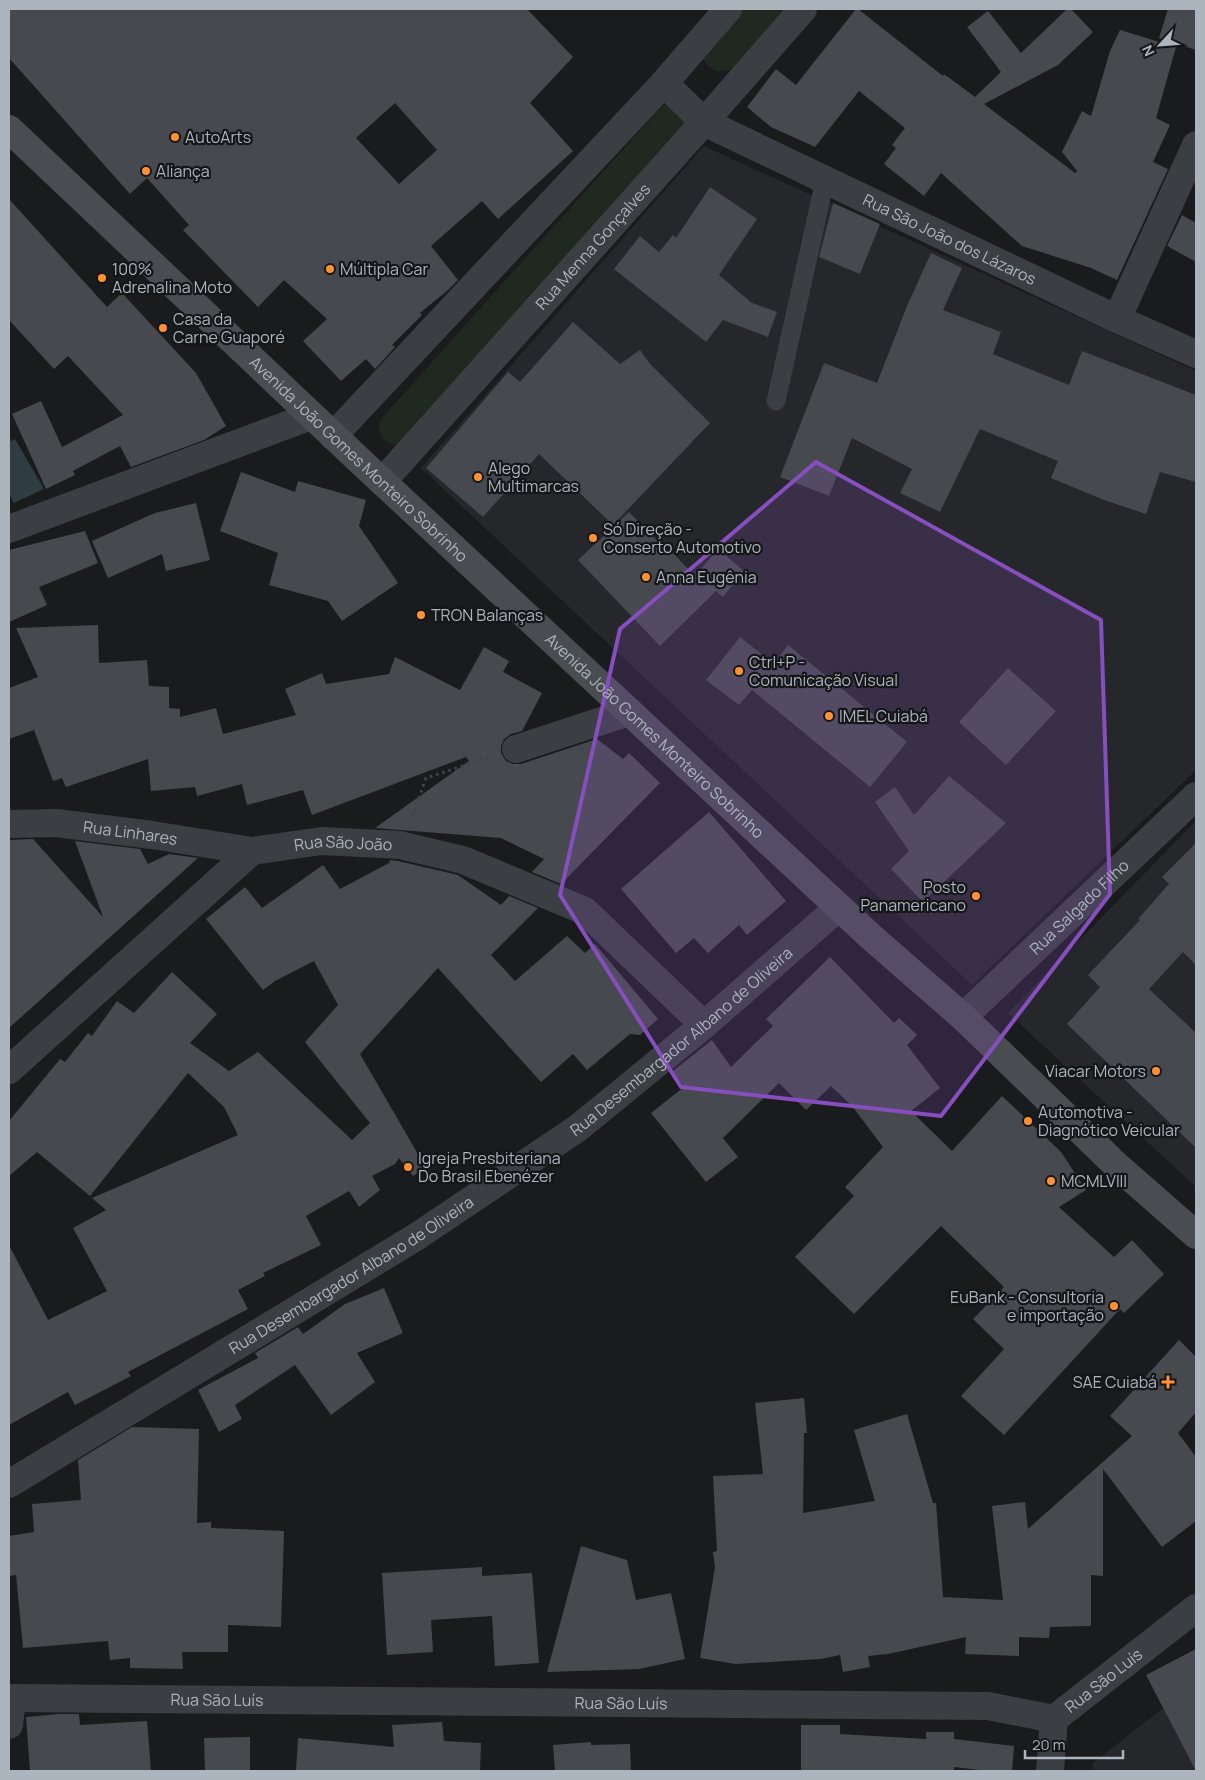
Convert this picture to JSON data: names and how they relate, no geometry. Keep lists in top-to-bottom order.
{
  "streets": {
    "main road": ["Avenida João Gomes Monteiro Sobrinho"],
    "street": [
      "Rua São João dos Lázaros",
      "Rua Menna Gonçalves",
      "Rua Linhares",
      "Rua São João",
      "Rua Salgado Filho",
      "Rua Desembargador Albano de Oliveira",
      "Rua São Luís"
    ]
  },
  "crossings": [
    ["Rua São João dos Lázaros", "Rua Menna Gonçalves"],
    ["Rua Menna Gonçalves", "Avenida João Gomes Monteiro Sobrinho"],
    ["Avenida João Gomes Monteiro Sobrinho", "Rua Salgado Filho"],
    ["Avenida João Gomes Monteiro Sobrinho", "Rua Desembargador Albano de Oliveira"],
    ["Rua Linhares", "Rua São João"],
    ["Rua São João", "Rua Desembargador Albano de Oliveira"]
  ],
  "places": {
    "other": [
      "AutoArts",
      "Aliança",
      "Múltipla Car",
      "100% Adrenalina Moto",
      "Casa da Carne Guaporé",
      "Alego Multimarcas",
      "Só Direção - Conserto Automotivo",
      "Anna Eugênia",
      "TRON Balanças",
      "Ctrl+P - Comunicação Visual",
      "IMEL Cuiabá",
      "Posto Panamericano",
      "Viacar Motors",
      "Automotiva - Diagnótico Veicular",
      "Igreja Presbiteriana Do Brasil Ebenézer",
      "MCMLVIII",
      "EuBank - Consultoria e importação"
    ],
    "health": ["SAE Cuiabá"]
  },
  "scale_bar": "20 m",
  "north": "bottom left"
}
